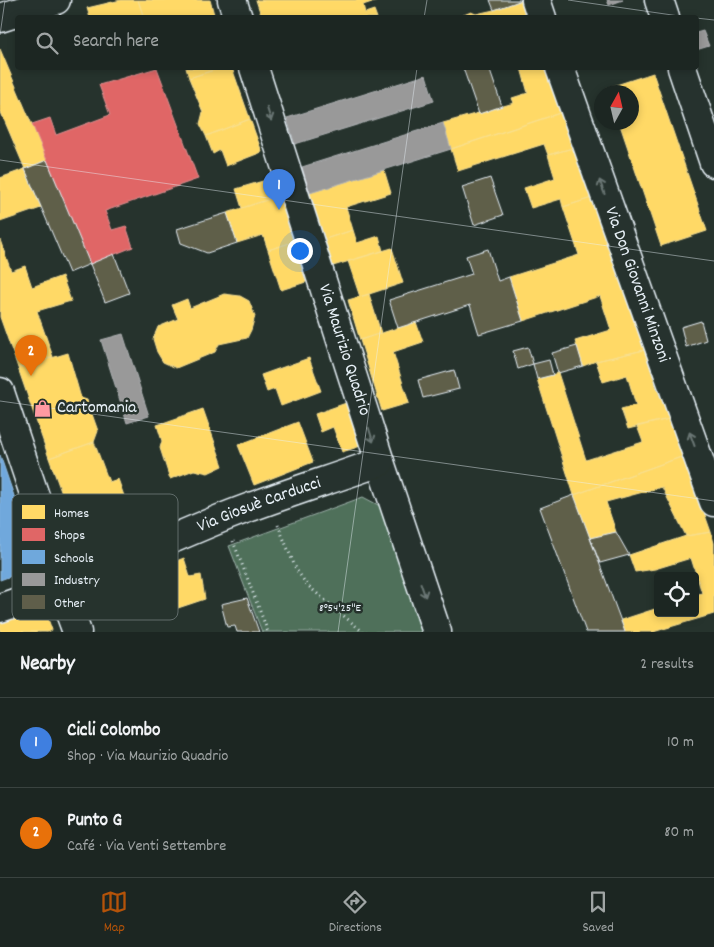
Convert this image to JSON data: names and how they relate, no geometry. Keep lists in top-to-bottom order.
{
  "streets": {
    "street": ["Via Don Giovanni Minzoni", "Via Maurizio Quadrio", "Via Giosuè Carducci"]
  },
  "crossings": [
    ["Via Maurizio Quadrio", "Via Giosuè Carducci"]
  ],
  "one_way": ["Via Don Giovanni Minzoni", "Via Maurizio Quadrio"],
  "places": {
    "shop": ["Cartomania"]
  },
  "legend": [
    "Homes",
    "Shops",
    "Schools",
    "Industry",
    "Other"
  ],
  "north": "top",
  "page": {
    "search": "Search here",
    "pins": ["1", "2"],
    "heading": ["Nearby", "2 results"],
    "list": [
      {
        "mark": "1",
        "name": "Cicli Colombo",
        "note": "Shop · Via Maurizio Quadrio",
        "value": "10 m"
      },
      {
        "mark": "2",
        "name": "Punto G",
        "note": "Café · Via Venti Settembre",
        "value": "80 m"
      }
    ],
    "nav": ["Map", "Directions", "Saved"]
  },
  "coordinates": ["8°54'25\"E"]
}
